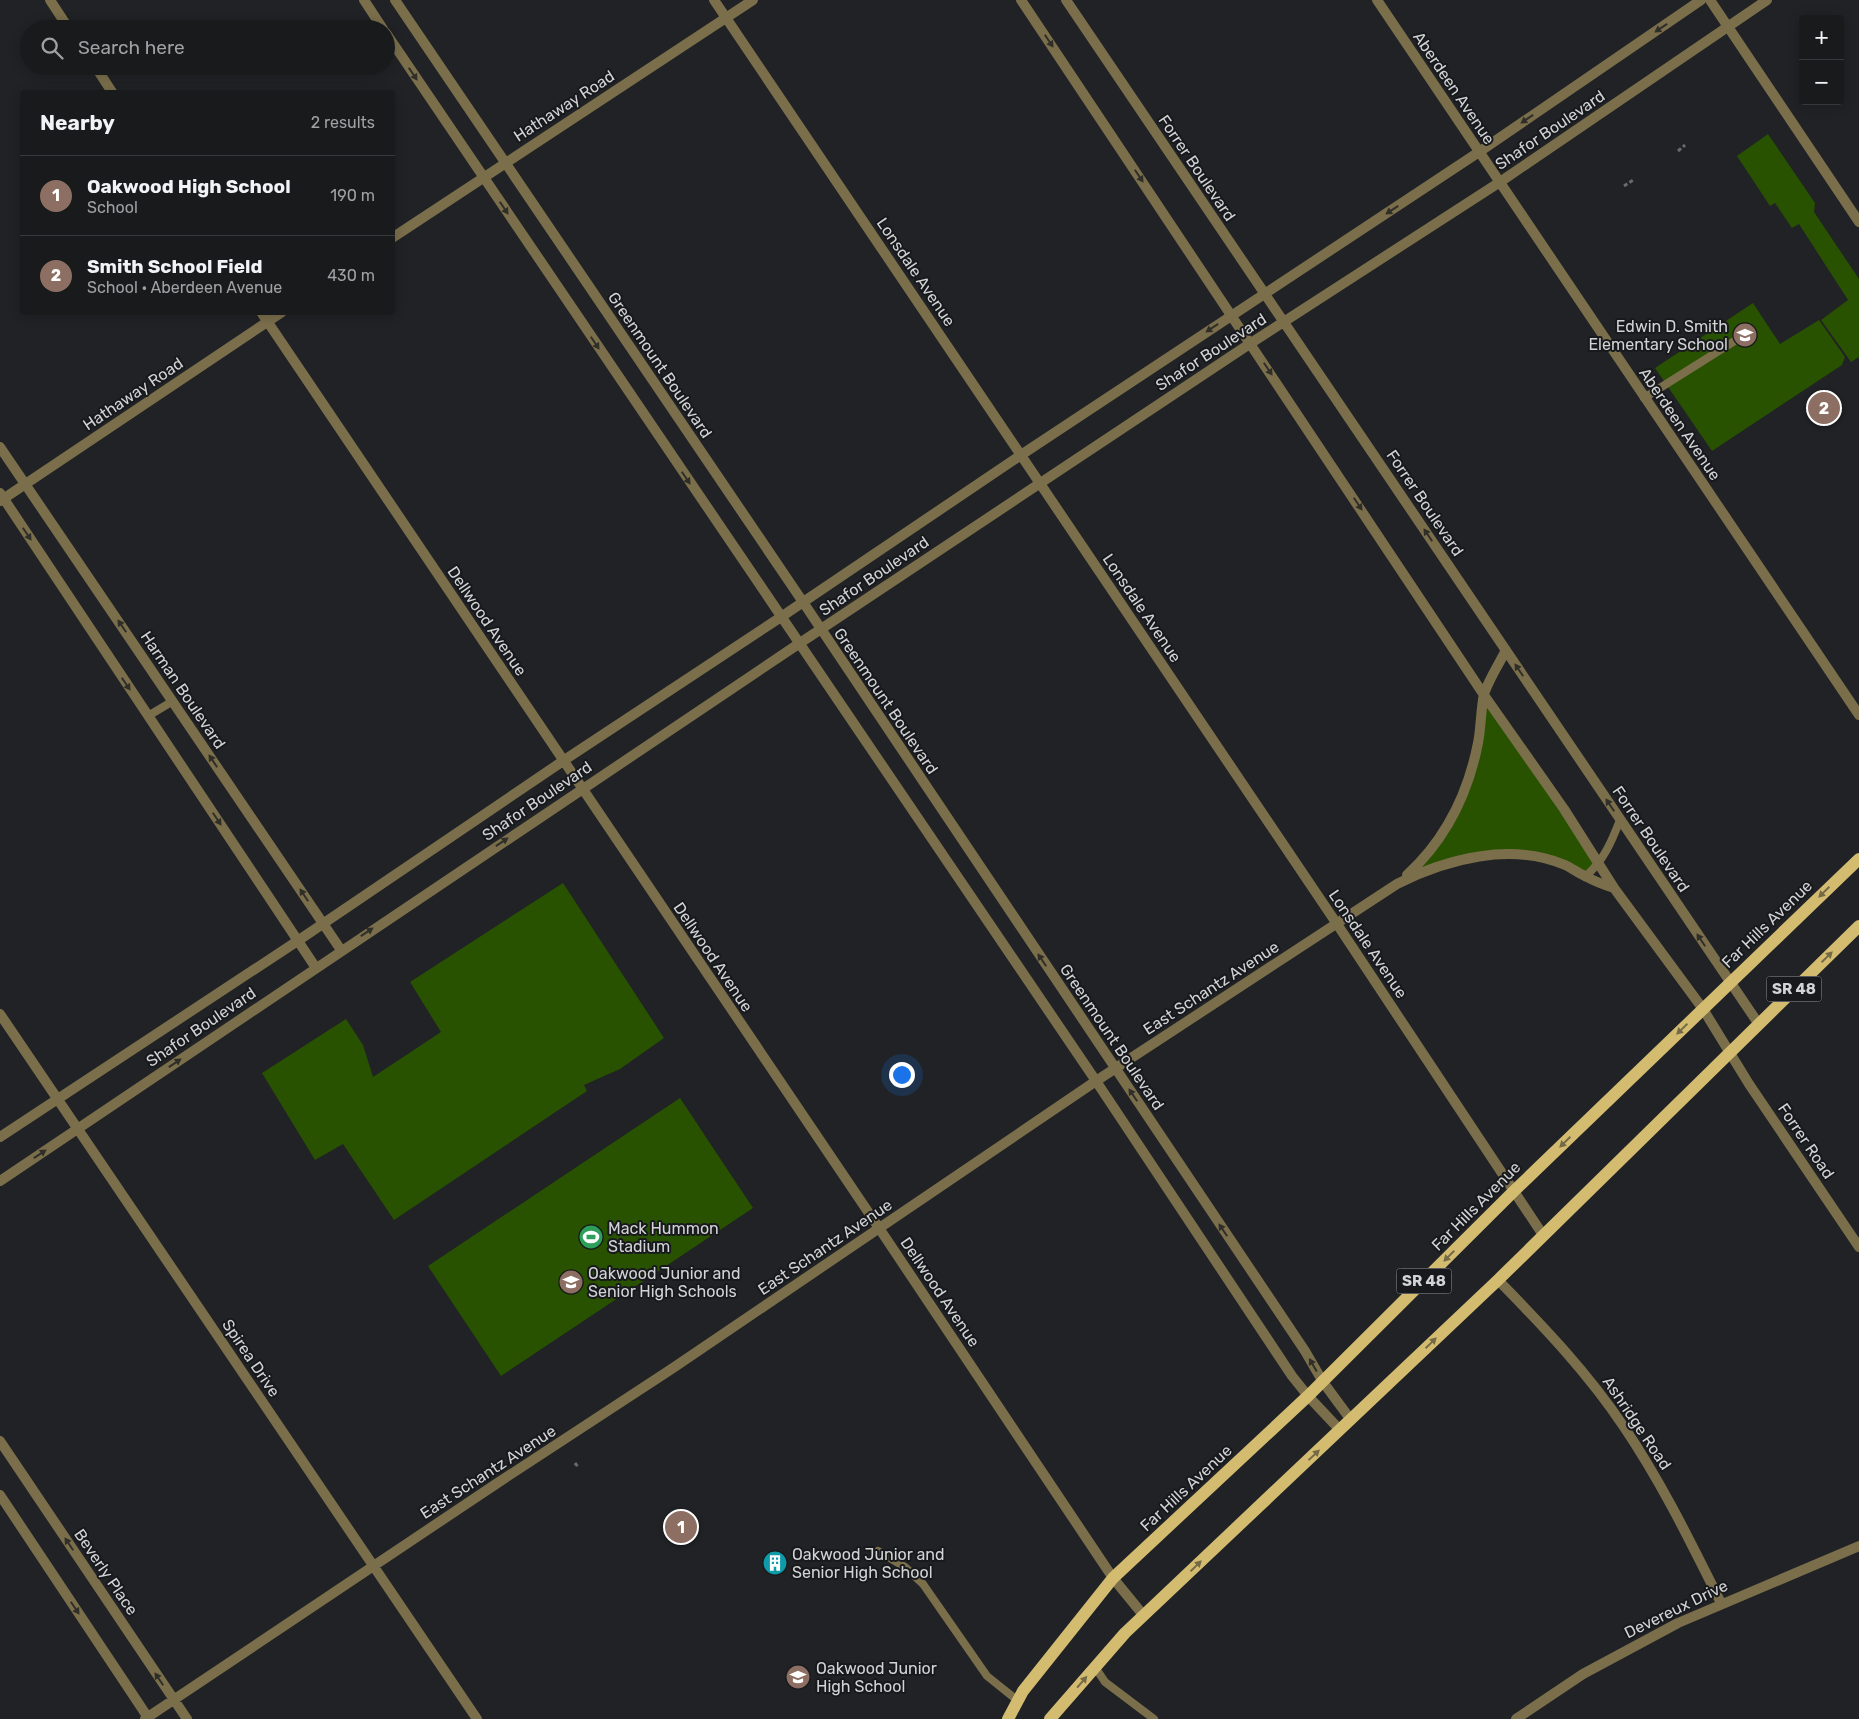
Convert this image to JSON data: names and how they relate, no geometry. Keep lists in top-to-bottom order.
{
  "streets": {
    "main road": ["Far Hills Avenue", "SR 48"],
    "street": [
      "Aberdeen Avenue",
      "Hathaway Road",
      "Shafor Boulevard",
      "Forrer Boulevard",
      "Lonsdale Avenue",
      "Greenmount Boulevard",
      "Dellwood Avenue",
      "Harman Boulevard",
      "East Schantz Avenue",
      "Forrer Road",
      "Spirea Drive",
      "Ashridge Road",
      "Beverly Place",
      "Devereux Drive"
    ]
  },
  "crossings": [
    ["Aberdeen Avenue", "Shafor Boulevard"],
    ["Hathaway Road", "Lonsdale Avenue"],
    ["Hathaway Road", "Greenmount Boulevard"],
    ["Hathaway Road", "Dellwood Avenue"],
    ["Hathaway Road", "Harman Boulevard"],
    ["Shafor Boulevard", "Forrer Boulevard"],
    ["Shafor Boulevard", "Lonsdale Avenue"],
    ["Shafor Boulevard", "Greenmount Boulevard"],
    ["Shafor Boulevard", "Dellwood Avenue"],
    ["Shafor Boulevard", "Harman Boulevard"],
    ["Shafor Boulevard", "Spirea Drive"],
    ["Forrer Boulevard", "Far Hills Avenue"],
    ["Forrer Boulevard", "East Schantz Avenue"],
    ["Forrer Boulevard", "SR 48"],
    ["Lonsdale Avenue", "Far Hills Avenue"],
    ["Lonsdale Avenue", "East Schantz Avenue"],
    ["Lonsdale Avenue", "SR 48"],
    ["Greenmount Boulevard", "Far Hills Avenue"],
    ["Greenmount Boulevard", "East Schantz Avenue"],
    ["Greenmount Boulevard", "SR 48"],
    ["Dellwood Avenue", "Far Hills Avenue"],
    ["Dellwood Avenue", "East Schantz Avenue"],
    ["Dellwood Avenue", "SR 48"],
    ["Far Hills Avenue", "Forrer Road"],
    ["East Schantz Avenue", "Spirea Drive"],
    ["East Schantz Avenue", "Beverly Place"],
    ["SR 48", "Forrer Road"],
    ["SR 48", "Ashridge Road"],
    ["Ashridge Road", "Devereux Drive"]
  ],
  "places": {
    "school or university": ["Edwin D. Smith Elementary School", "Oakwood Junior and Senior High Schools", "Oakwood Junior High School"],
    "sports": ["Mack Hummon Stadium"],
    "building": ["Oakwood Junior and Senior High School"]
  },
  "page": {
    "map_buttons": ["+", "−"],
    "search": "Search here",
    "heading": ["Nearby", "2 results"],
    "list": [
      {
        "mark": "1",
        "name": "Oakwood High School",
        "note": "School",
        "value": "190 m"
      },
      {
        "mark": "2",
        "name": "Smith School Field",
        "note": "School · Aberdeen Avenue",
        "value": "430 m"
      }
    ],
    "pins": ["2", "1"]
  }
}
